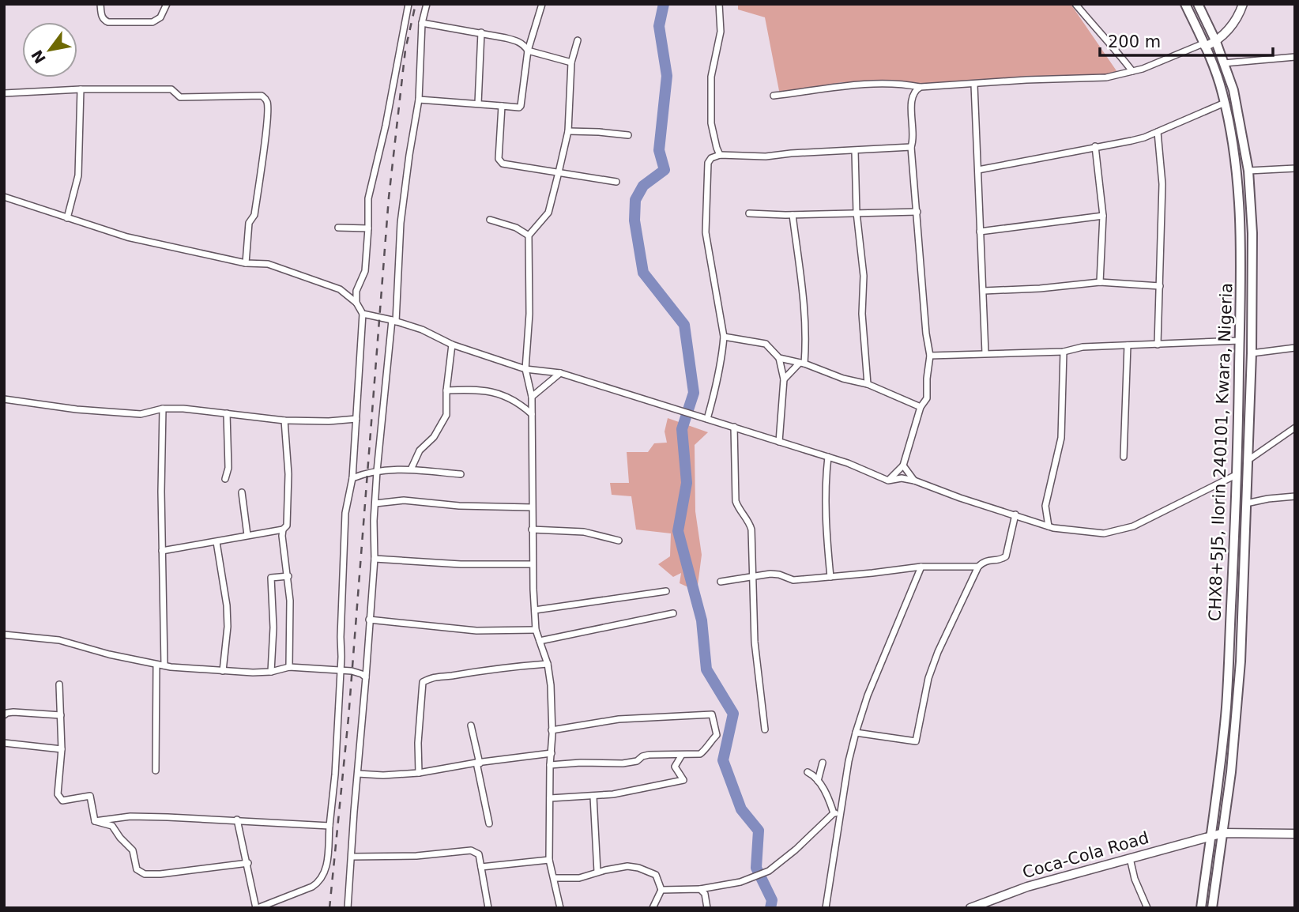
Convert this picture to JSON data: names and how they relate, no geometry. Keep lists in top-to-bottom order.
{
  "streets": {
    "main road": ["CHX8+5J5, Ilorin 240101, Kwara, Nigeria"],
    "street": ["Coca-Cola Road"]
  },
  "crossings": [
    ["CHX8+5J5, Ilorin 240101, Kwara, Nigeria", "Coca-Cola Road"]
  ],
  "scale_bar": "200 m",
  "north": "bottom left"
}
